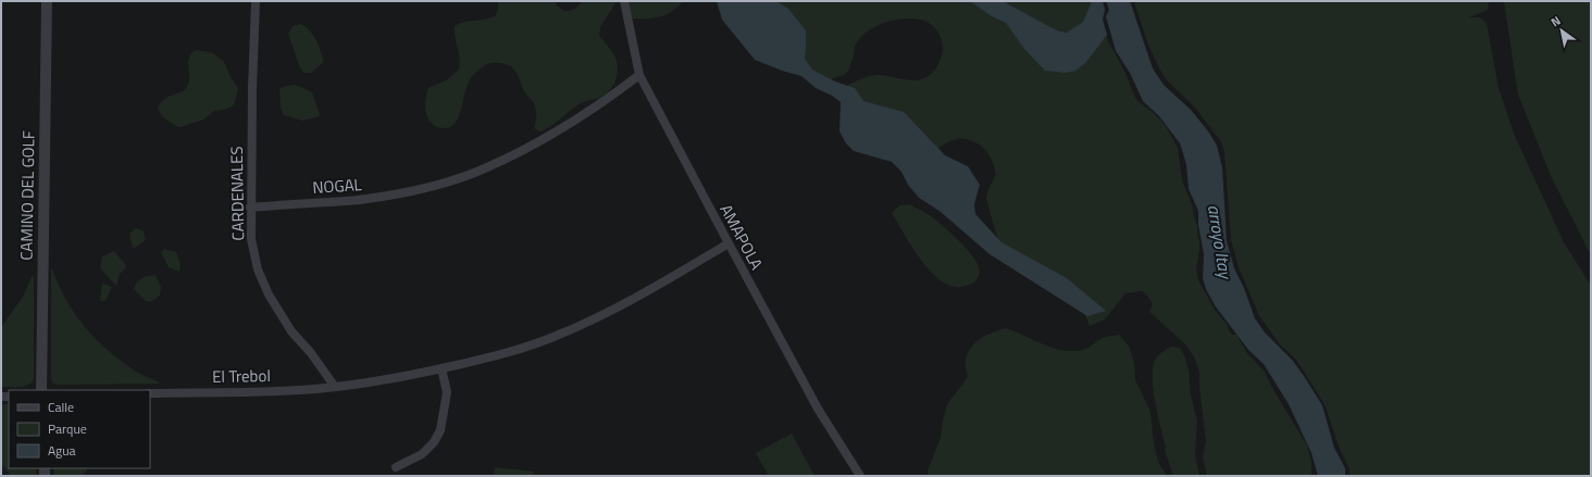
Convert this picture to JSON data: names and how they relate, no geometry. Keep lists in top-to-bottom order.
{
  "streets": {
    "street": [
      "NOGAL",
      "CARDENALES",
      "CAMINO DEL GOLF",
      "AMAPOLA",
      "El Trebol"
    ]
  },
  "crossings": [
    ["NOGAL", "CARDENALES"],
    ["NOGAL", "AMAPOLA"],
    ["CARDENALES", "El Trebol"],
    ["AMAPOLA", "El Trebol"]
  ],
  "water": ["arroyo Itay"],
  "legend": ["Calle", "Parque", "Agua"],
  "north": "top left"
}
